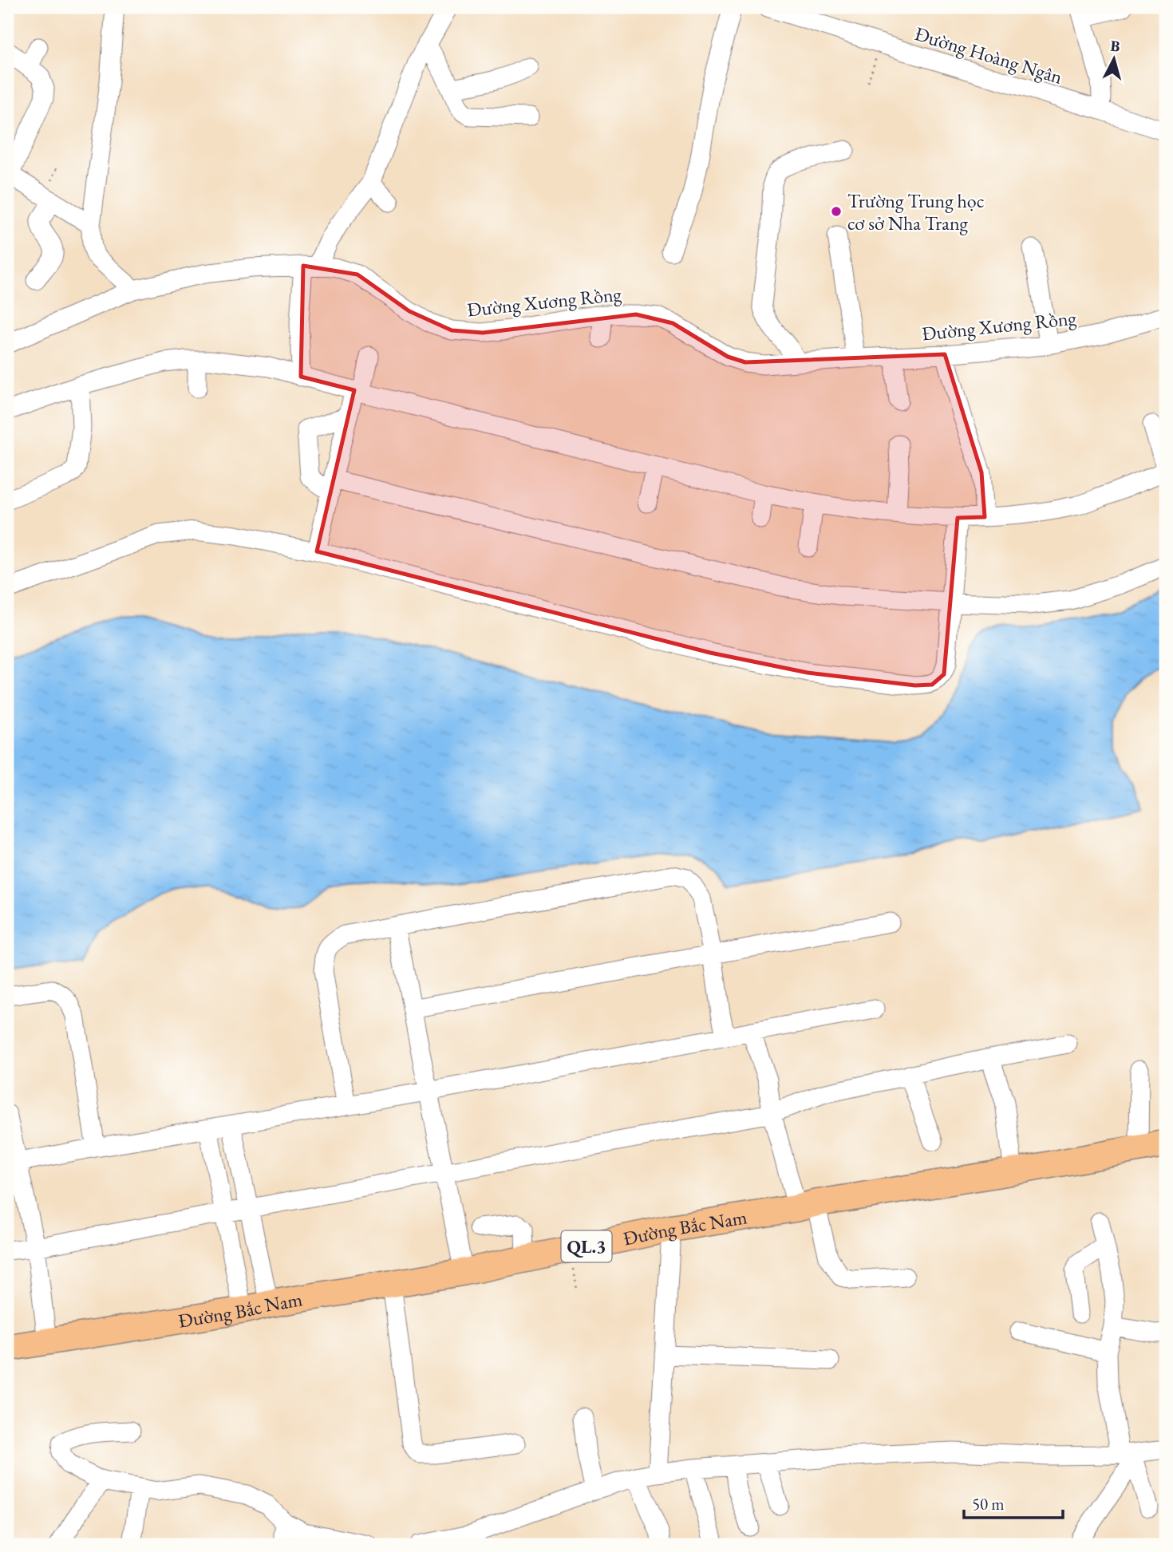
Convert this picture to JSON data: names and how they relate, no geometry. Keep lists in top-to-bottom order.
{
  "streets": {
    "highway": ["Đường Bắc Nam", "QL.3"],
    "street": ["Đường Hoàng Ngân", "Đường Xương Rồng"]
  },
  "places": ["Trường Trung học cơ sở Nha Trang"],
  "scale_bar": "50 m",
  "north": "top"
}
